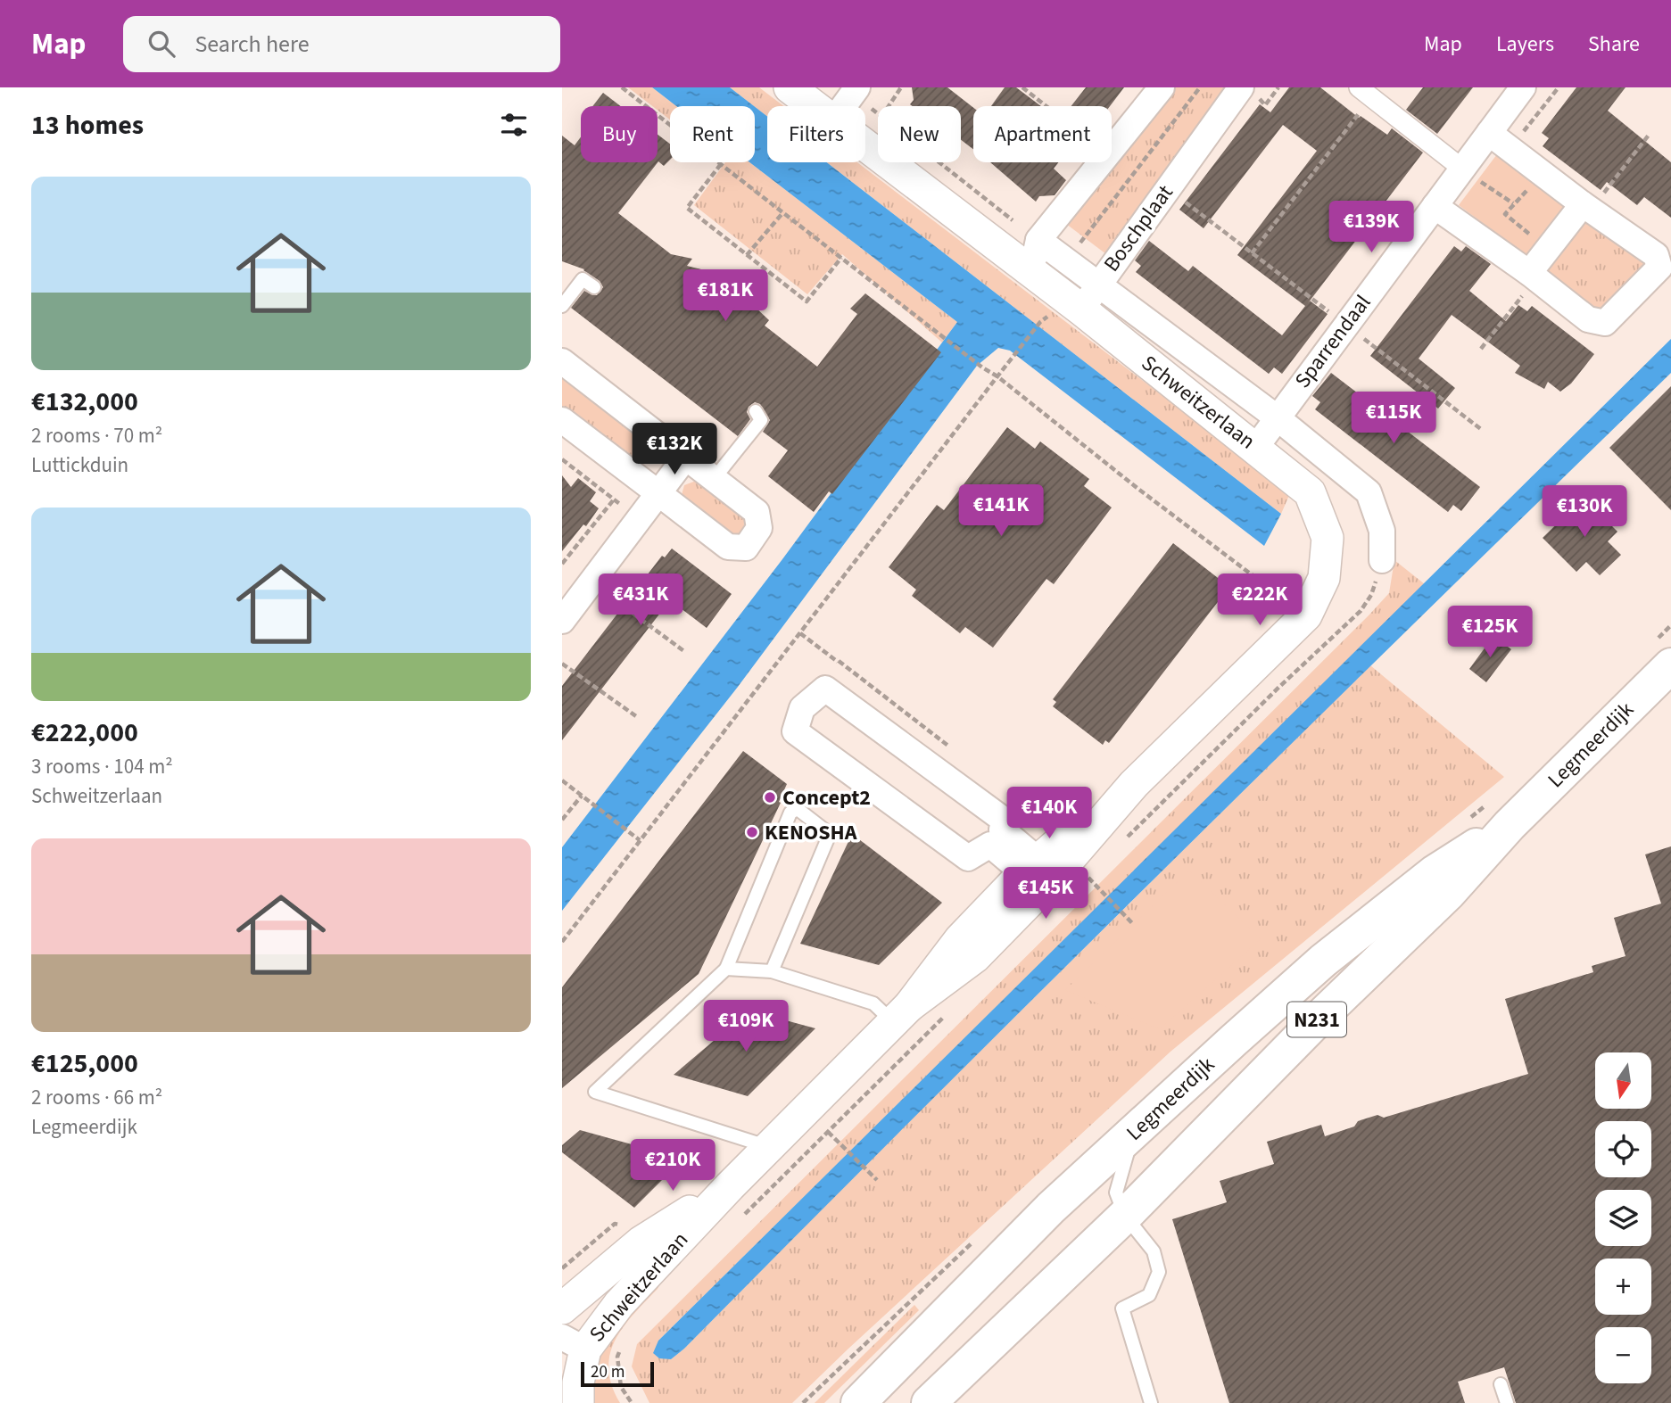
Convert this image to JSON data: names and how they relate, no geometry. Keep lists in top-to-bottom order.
{
  "streets": {
    "main road": ["Legmeerdijk", "N231"],
    "street": ["Boschplaat", "Sparrendaal", "Schweitzerlaan"]
  },
  "crossings": [
    ["Boschplaat", "Schweitzerlaan"],
    ["Sparrendaal", "Schweitzerlaan"]
  ],
  "places": ["Concept2", "KENOSHA"],
  "scale_bar": "20 m",
  "north": "bottom",
  "page": {
    "header": "Map",
    "search": "Search here",
    "nav": ["Map", "Layers", "Share"],
    "heading": "13 homes",
    "chip": [
      "Buy",
      "Rent",
      "Filters",
      "New",
      "Apartment"
    ],
    "list": [
      {
        "name": "€132,000",
        "note": "2 rooms · 70 m² · Luttickduin"
      },
      {
        "name": "€222,000",
        "note": "3 rooms · 104 m² · Schweitzerlaan"
      },
      {
        "name": "€125,000",
        "note": "2 rooms · 66 m² · Legmeerdijk"
      }
    ],
    "price": [
      "€139K",
      "€181K",
      "€115K",
      "€132K",
      "€141K",
      "€130K",
      "€431K",
      "€222K",
      "€125K",
      "€140K",
      "€145K",
      "€109K",
      "€210K"
    ],
    "map_buttons": ["+", "−"],
    "scale": "20 m"
  }
}
